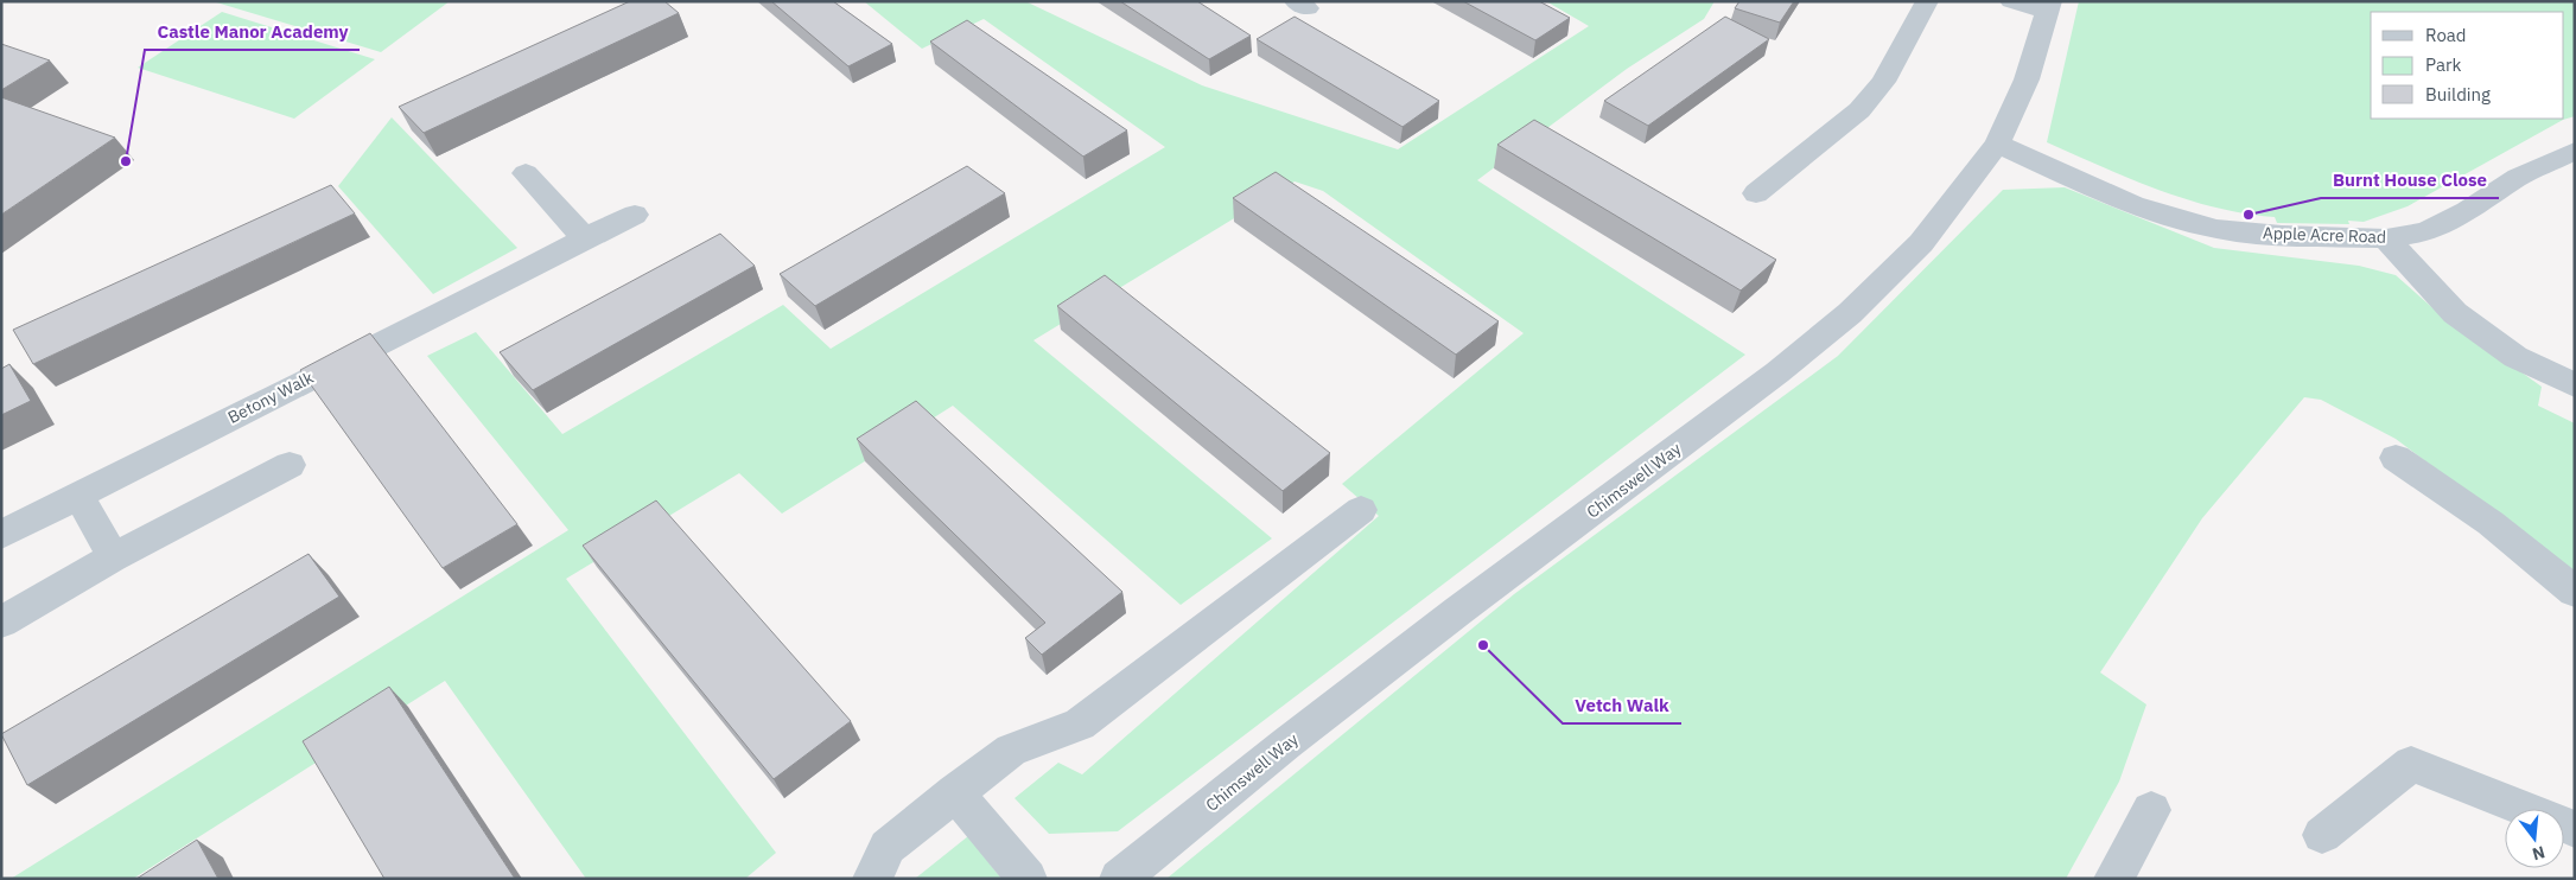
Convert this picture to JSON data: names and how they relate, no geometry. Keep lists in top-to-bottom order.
{
  "streets": {
    "street": ["Apple Acre Road", "Betony Walk", "Chimswell Way"]
  },
  "crossings": [
    ["Apple Acre Road", "Chimswell Way"]
  ],
  "places": ["Castle Manor Academy", "Burnt House Close", "Vetch Walk"],
  "legend": ["Road", "Park", "Building"],
  "north": "bottom"
}
